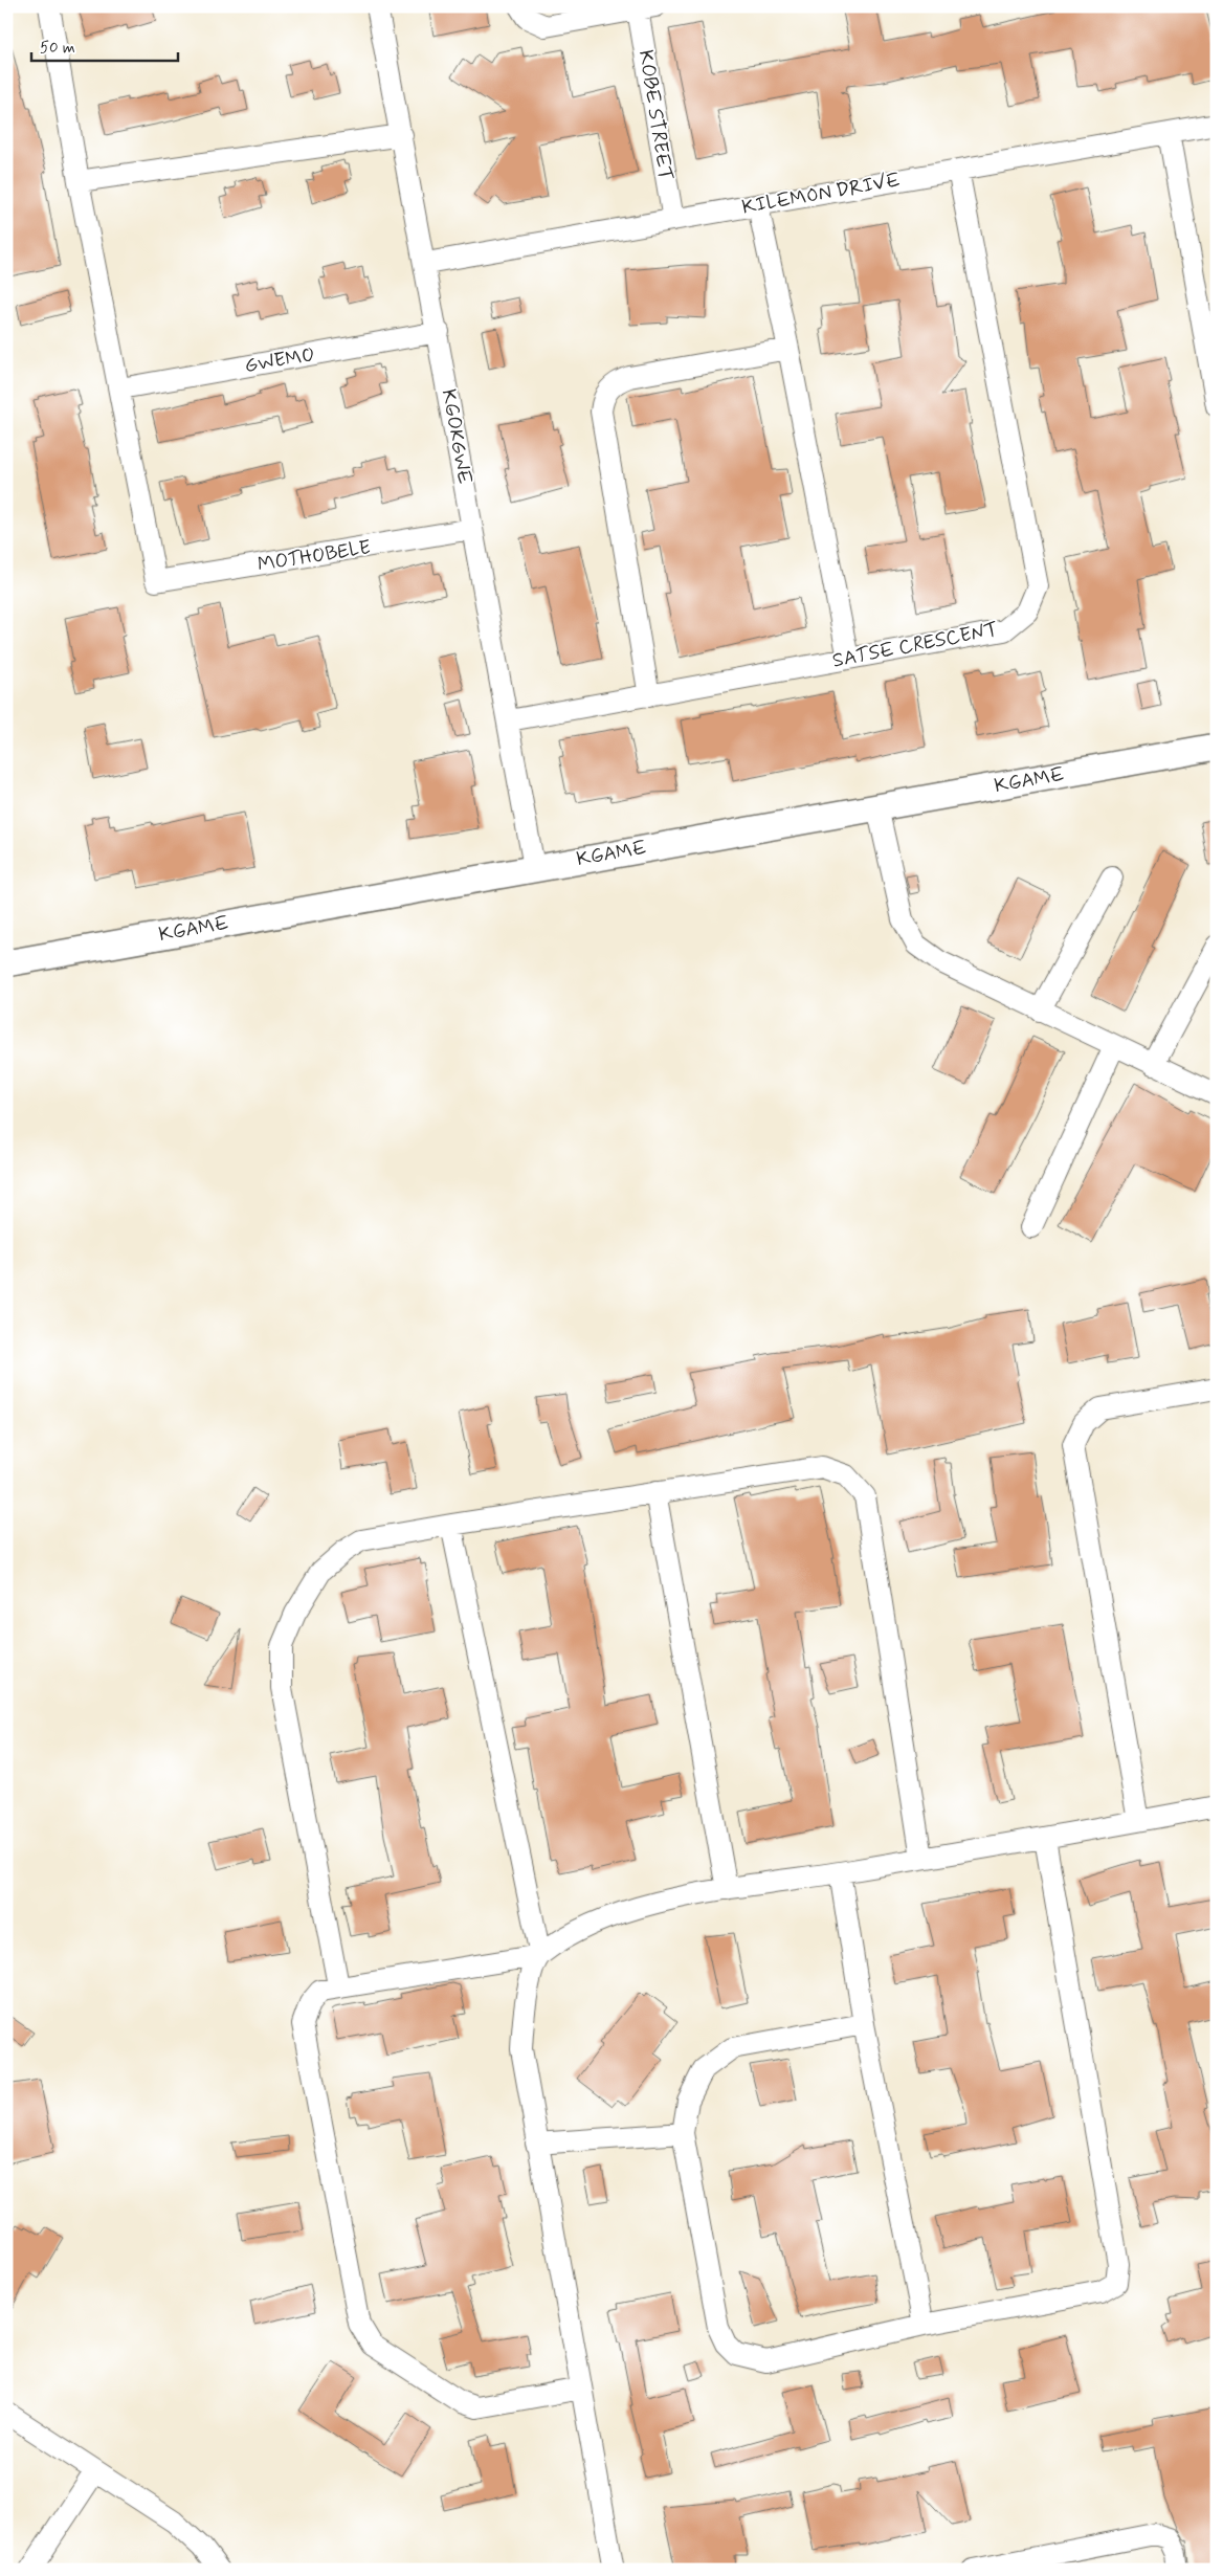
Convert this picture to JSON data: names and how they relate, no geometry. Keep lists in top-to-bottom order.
{
  "streets": {
    "street": [
      "KOBE STREET",
      "KILEMON DRIVE",
      "GWEMO",
      "KGOKGWE",
      "MOTHOBELE",
      "SATSE CRESCENT",
      "KGAME"
    ]
  },
  "crossings": [
    ["KOBE STREET", "KILEMON DRIVE"],
    ["KILEMON DRIVE", "KGOKGWE"],
    ["KILEMON DRIVE", "SATSE CRESCENT"],
    ["GWEMO", "KGOKGWE"],
    ["GWEMO", "MOTHOBELE"],
    ["KGOKGWE", "MOTHOBELE"],
    ["KGOKGWE", "SATSE CRESCENT"],
    ["KGOKGWE", "KGAME"]
  ],
  "scale_bar": "50 m"
}
